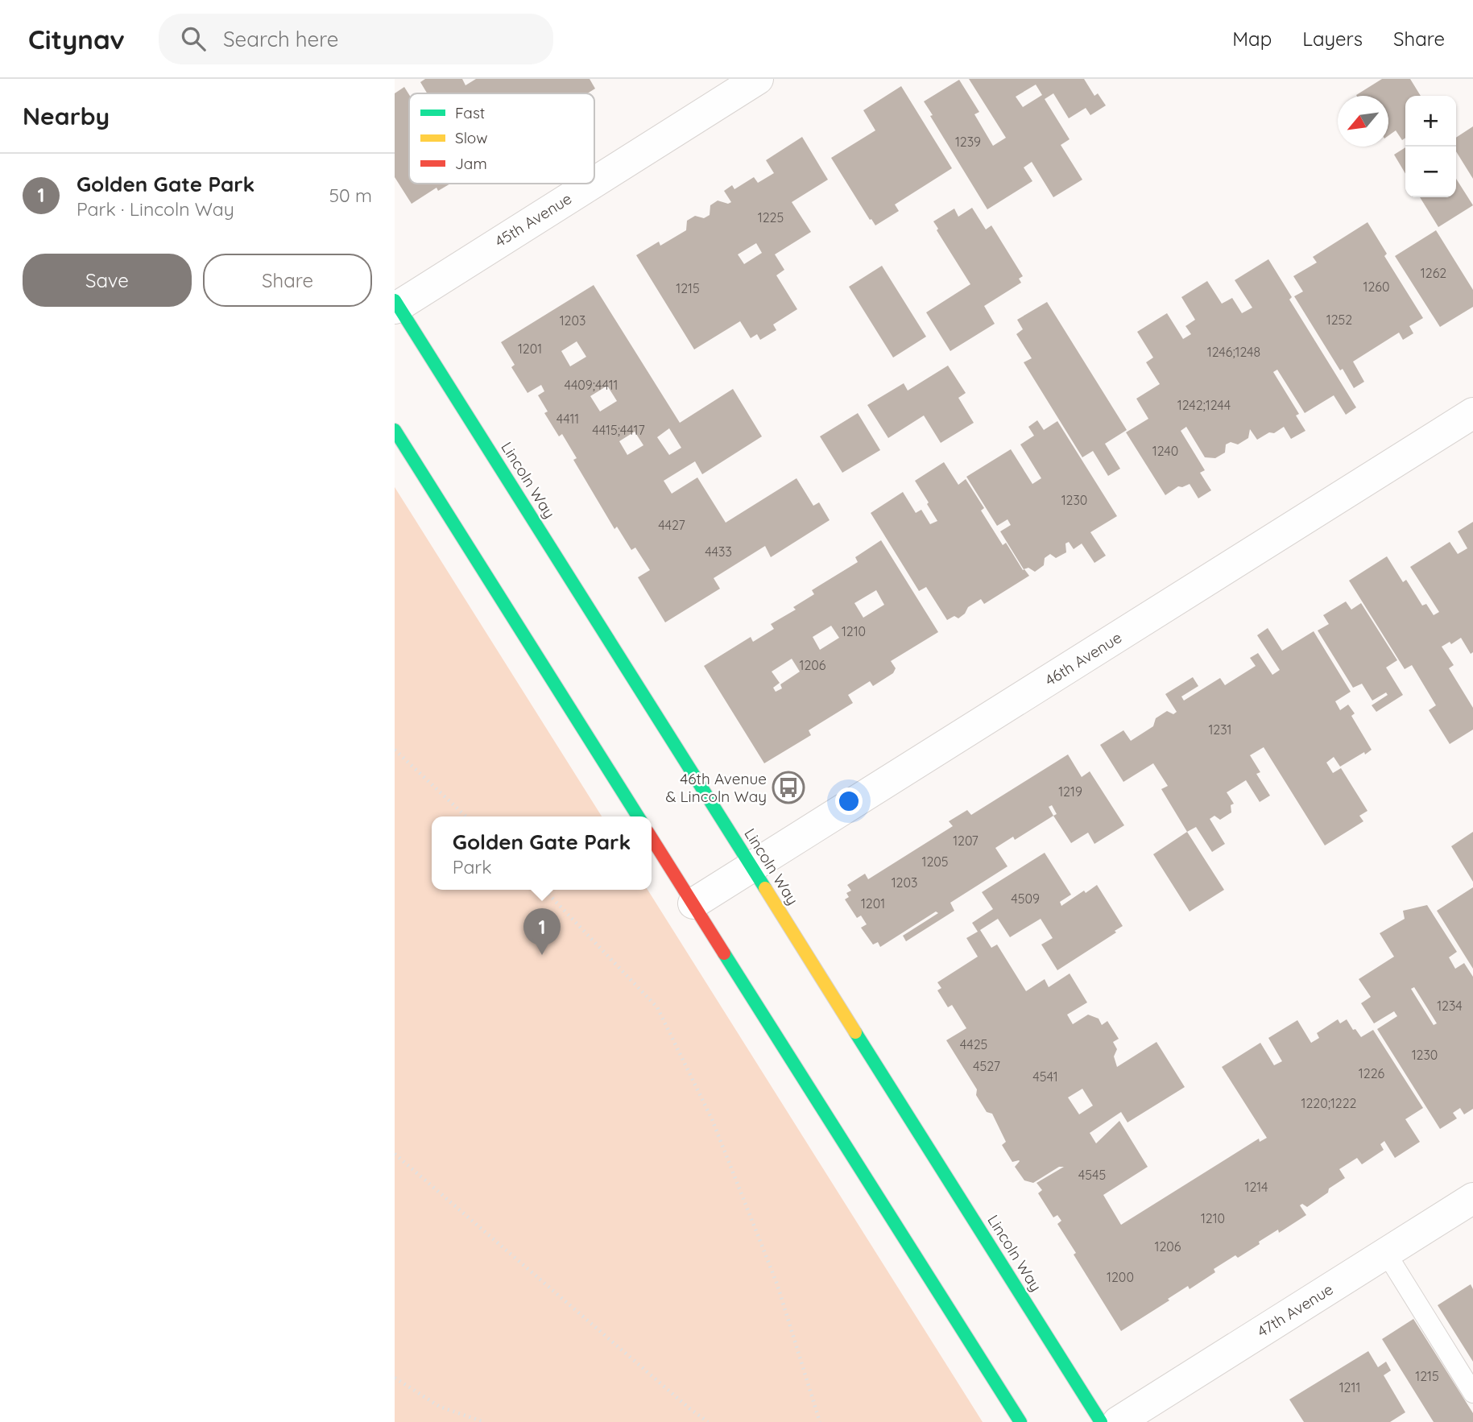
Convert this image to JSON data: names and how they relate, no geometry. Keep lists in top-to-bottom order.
{
  "streets": {
    "main road": ["Lincoln Way"],
    "street": ["45th Avenue", "46th Avenue", "47th Avenue"]
  },
  "crossings": [
    ["45th Avenue", "Lincoln Way"],
    ["Lincoln Way", "46th Avenue"]
  ],
  "places": {
    "bus stop": ["46th Avenue & Lincoln Way"]
  },
  "house_numbers": [
    "1239",
    "1225",
    "1262",
    "1260",
    "1215",
    "1252",
    "1203",
    "1201",
    "1246;1248",
    "4409;4411",
    "1242;1244",
    "4411",
    "4415;4417",
    "1240",
    "1230",
    "4427",
    "4433",
    "1210",
    "1206",
    "1231",
    "1219",
    "1207",
    "1205",
    "1203",
    "4509",
    "1201",
    "1234",
    "4425",
    "1230",
    "4527",
    "1226",
    "4541",
    "1220;1222",
    "4545",
    "1214",
    "1210",
    "1206",
    "1200",
    "1215",
    "1211"
  ],
  "legend": ["Fast", "Slow", "Jam"],
  "north": "bottom left",
  "page": {
    "header": "Citynav",
    "search": "Search here",
    "nav": ["Map", "Layers", "Share"],
    "heading": "Nearby",
    "map_buttons": ["+", "−"],
    "list": [
      {
        "mark": "1",
        "name": "Golden Gate Park",
        "note": "Park · Lincoln Way",
        "value": "50 m"
      }
    ],
    "buttons": ["Save", "Share"],
    "popup": ["Golden Gate Park", "Park"],
    "pins": "1"
  }
}
